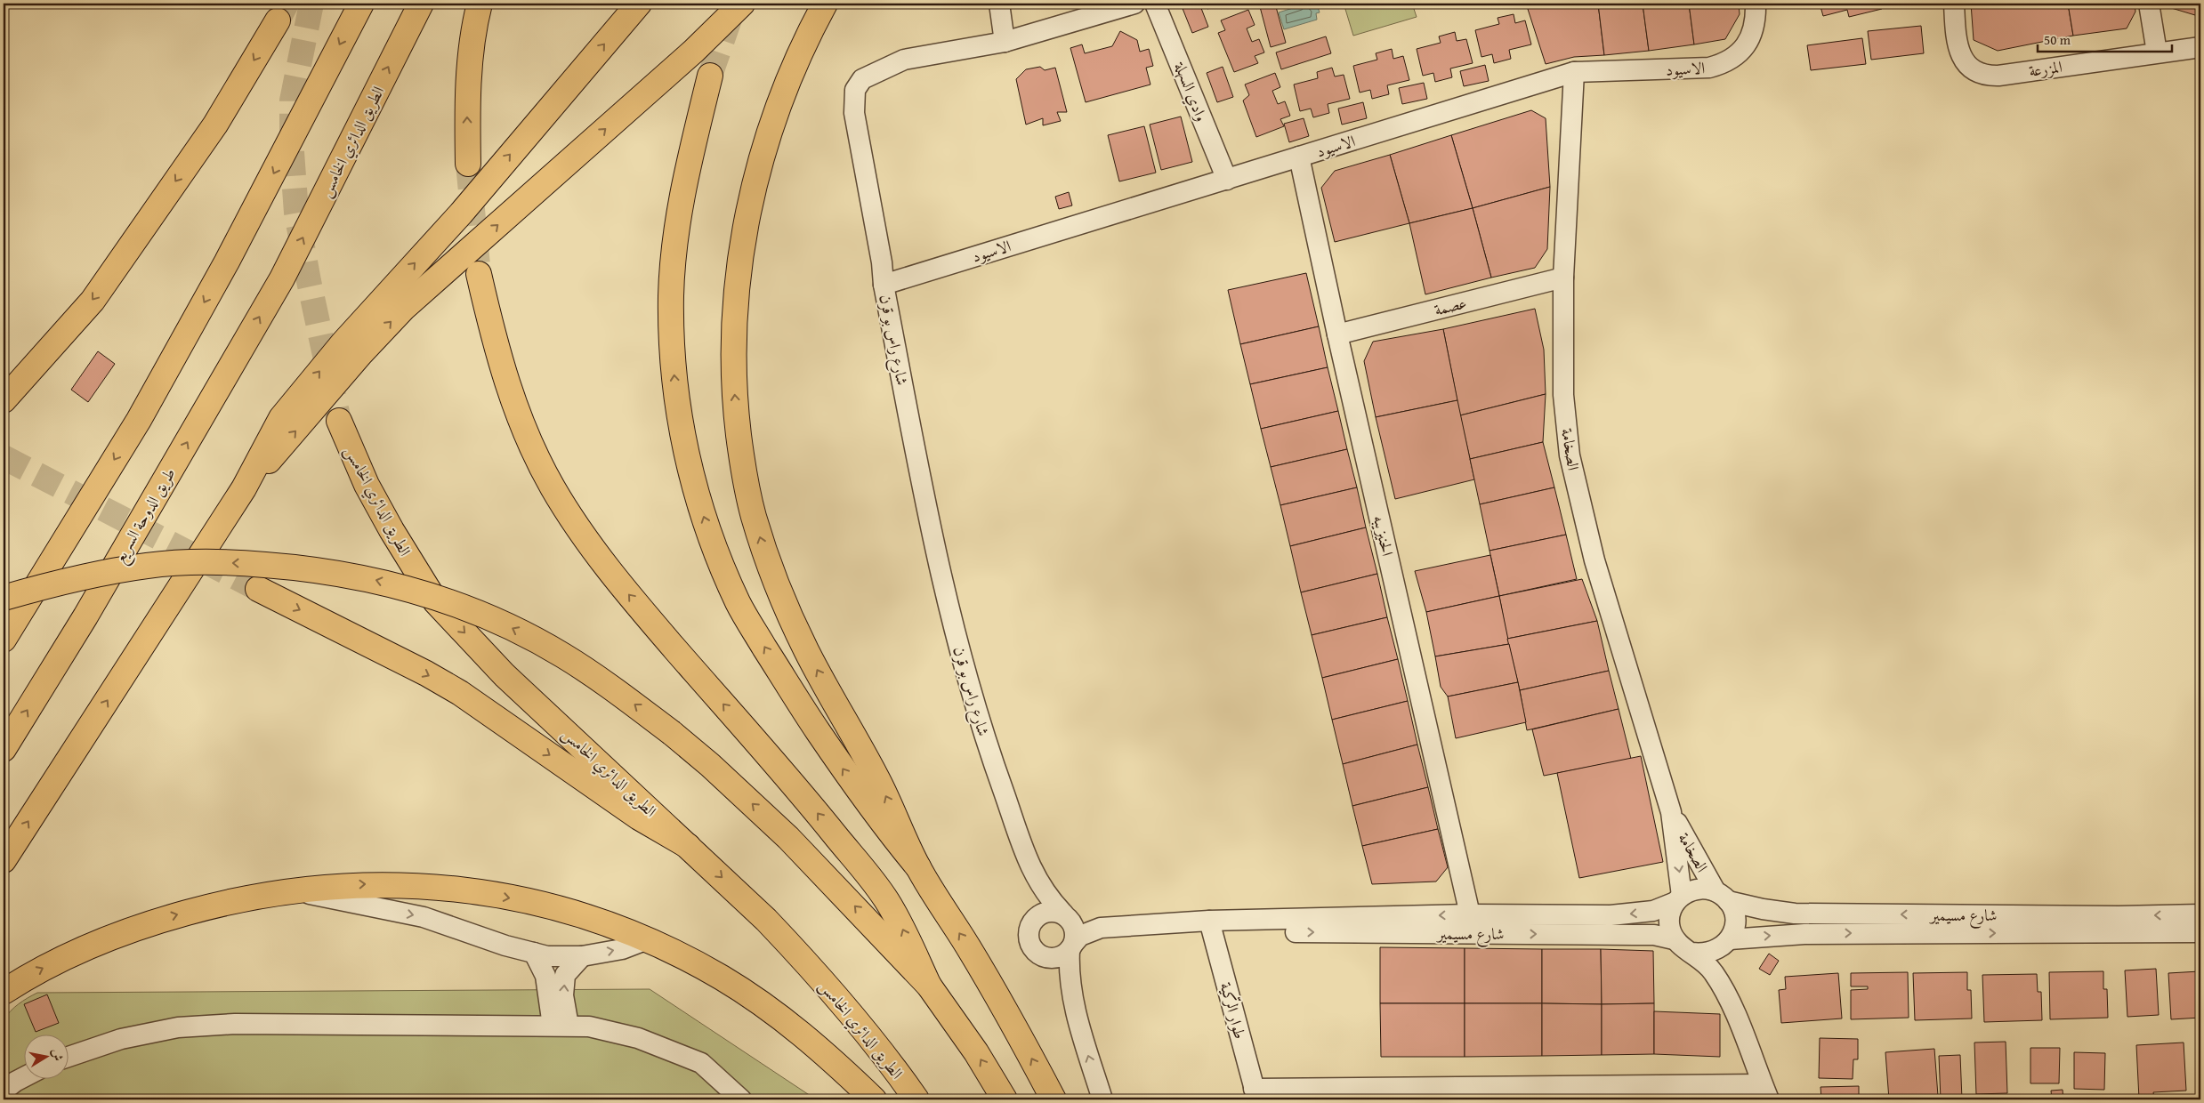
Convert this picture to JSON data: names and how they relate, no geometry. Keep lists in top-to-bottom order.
{
  "streets": {
    "main road": ["الطريق الدائري الخامس", "طريق الدوحة السريع"],
    "street": [
      "الاسيود",
      "المزرعة",
      "وادي السهلة",
      "عصمة",
      "شارع راس بو قرن",
      "الصخامة",
      "الحنيزيبه",
      "شارع مسيمير",
      "طوار الرّكية"
    ]
  },
  "crossings": [
    ["الاسيود", "وادي السهلة"],
    ["الاسيود", "شارع راس بو قرن"],
    ["الاسيود", "الصخامة"],
    ["الاسيود", "الحنيزيبه"],
    ["الطريق الدائري الخامس", "طريق الدوحة السريع"],
    ["عصمة", "الصخامة"],
    ["عصمة", "الحنيزيبه"],
    ["شارع راس بو قرن", "شارع مسيمير"],
    ["الصخامة", "شارع مسيمير"],
    ["الحنيزيبه", "شارع مسيمير"],
    ["شارع مسيمير", "طوار الرّكية"]
  ],
  "scale_bar": "50 m",
  "north": "right"
}
